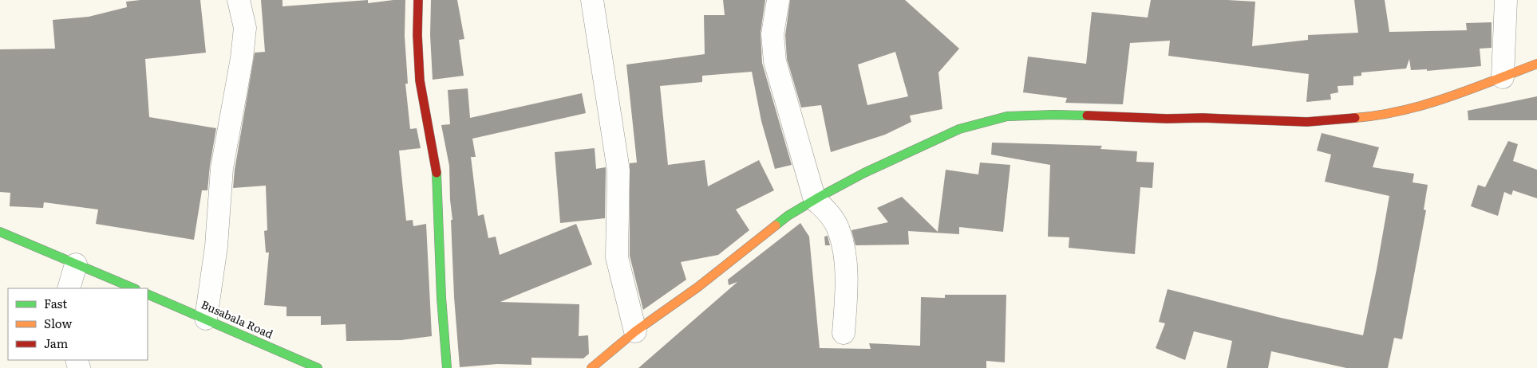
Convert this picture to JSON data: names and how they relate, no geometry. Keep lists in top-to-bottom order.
{
  "streets": {
    "street": ["Busabala Road"]
  },
  "legend": ["Fast", "Slow", "Jam"]
}
